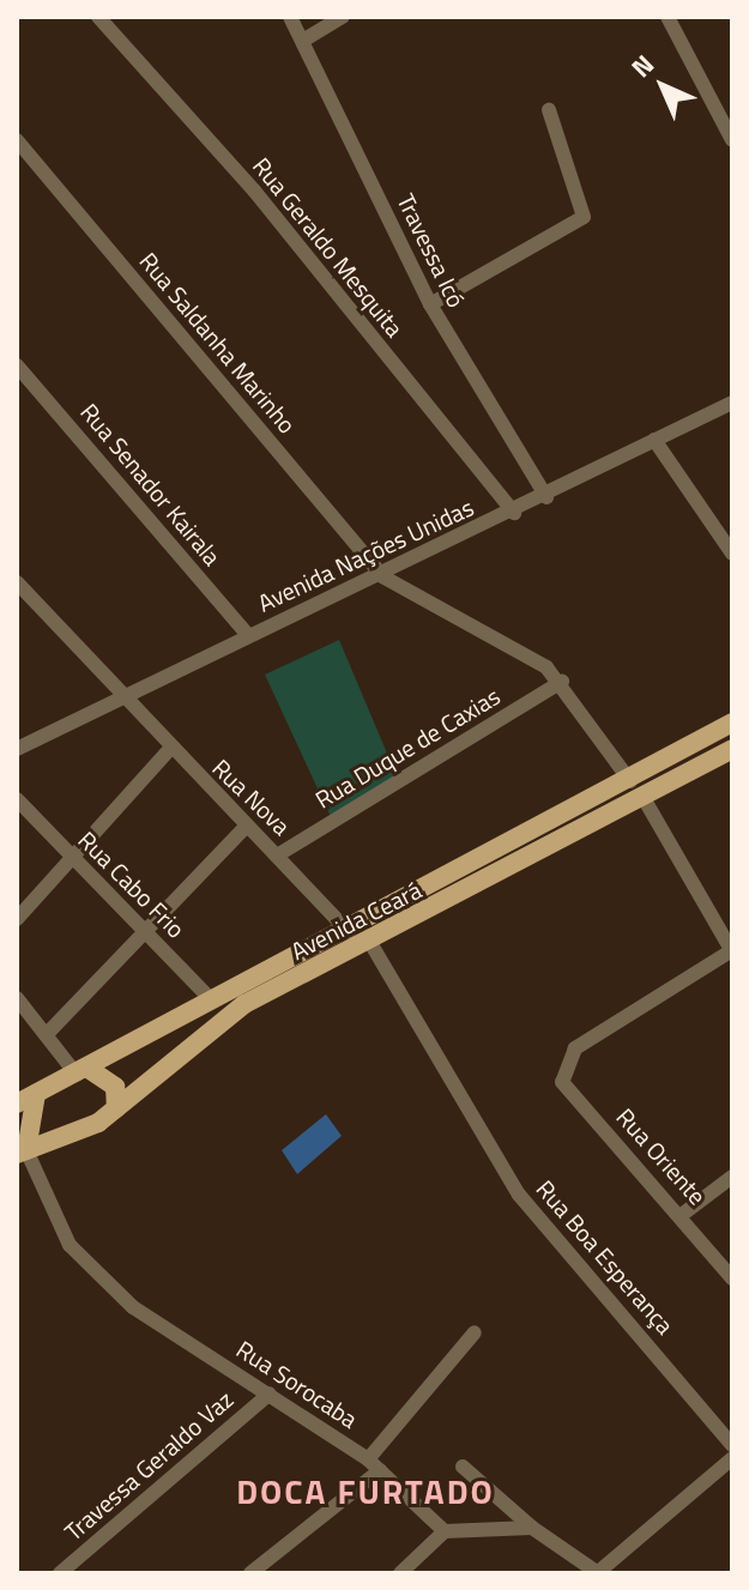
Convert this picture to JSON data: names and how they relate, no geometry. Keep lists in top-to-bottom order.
{
  "streets": {
    "main road": ["Avenida Ceará"],
    "street": [
      "Rua Geraldo Mesquita",
      "Travessa Icó",
      "Rua Saldanha Marinho",
      "Rua Senador Kairala",
      "Avenida Nações Unidas",
      "Rua Duque de Caxias",
      "Rua Nova",
      "Rua Cabo Frio",
      "Rua Oriente",
      "Rua Boa Esperança",
      "Rua Sorocaba",
      "Travessa Geraldo Vaz"
    ]
  },
  "crossings": [
    ["Rua Geraldo Mesquita", "Avenida Nações Unidas"],
    ["Travessa Icó", "Avenida Nações Unidas"],
    ["Rua Saldanha Marinho", "Avenida Nações Unidas"],
    ["Rua Saldanha Marinho", "Rua Duque de Caxias"],
    ["Rua Senador Kairala", "Avenida Nações Unidas"],
    ["Avenida Nações Unidas", "Rua Nova"],
    ["Rua Duque de Caxias", "Rua Nova"],
    ["Rua Nova", "Avenida Ceará"],
    ["Rua Cabo Frio", "Avenida Ceará"],
    ["Avenida Ceará", "Rua Boa Esperança"],
    ["Avenida Ceará", "Rua Sorocaba"],
    ["Rua Sorocaba", "Travessa Geraldo Vaz"]
  ],
  "districts": ["DOCA FURTADO"],
  "north": "top left"
}
